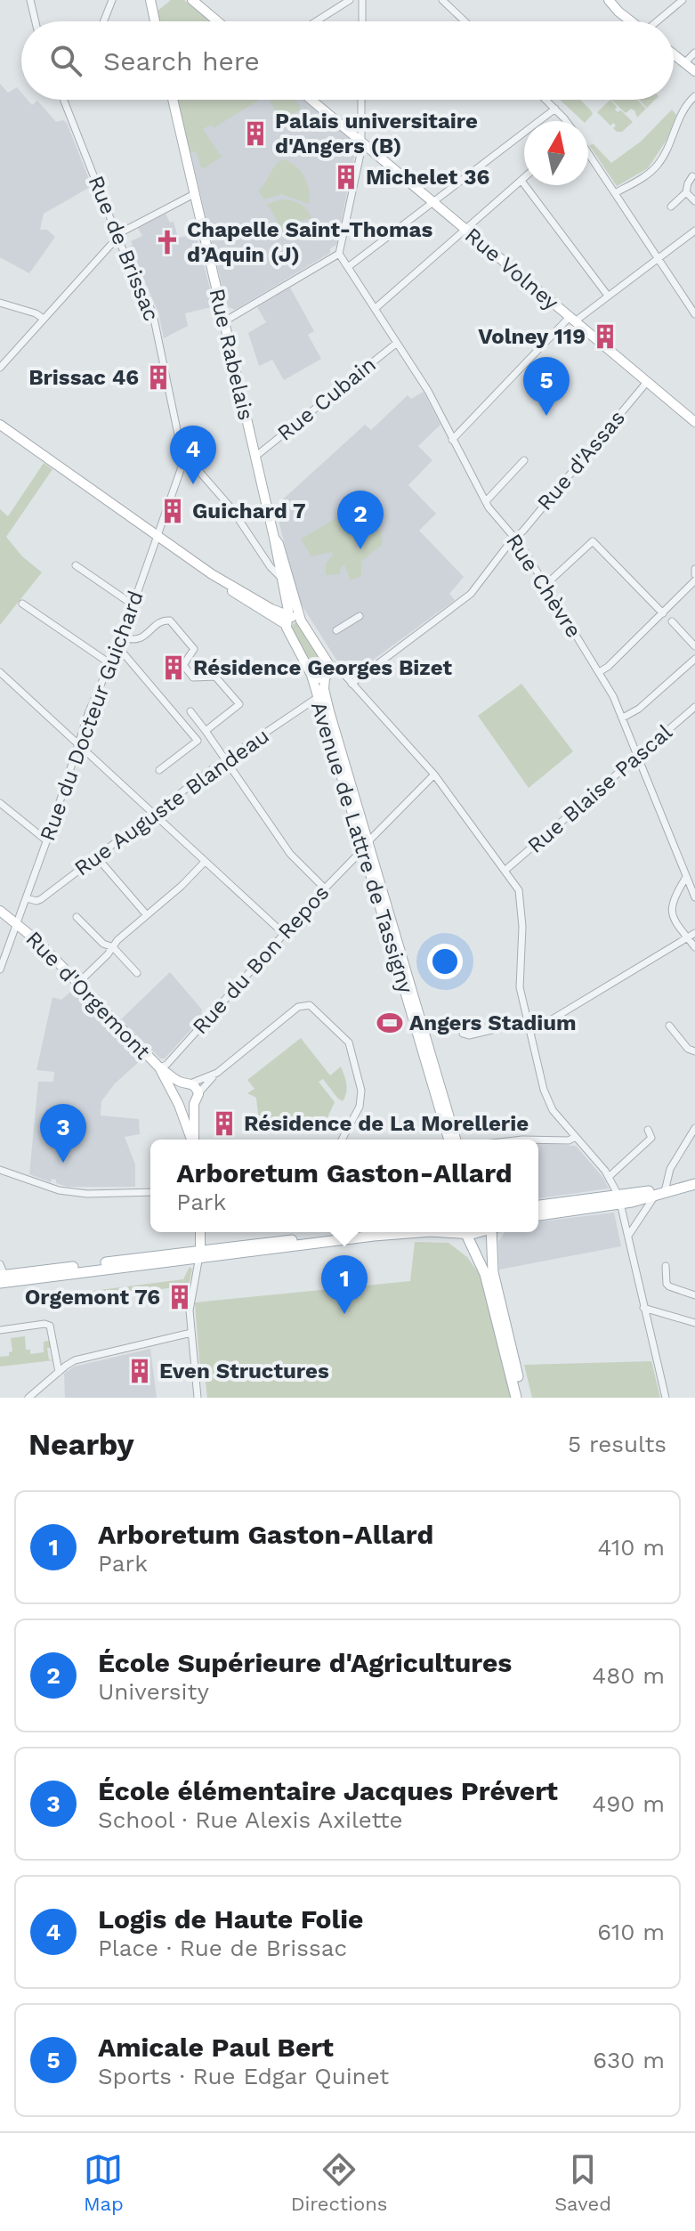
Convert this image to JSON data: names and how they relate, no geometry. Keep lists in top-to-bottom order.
{
  "streets": {
    "street": [
      "Rue de Brissac",
      "Rue Volney",
      "Rue Rabelais",
      "Rue Cubain",
      "Rue d'Assas",
      "Rue Chèvre",
      "Rue du Docteur Guichard",
      "Rue Blaise Pascal",
      "Rue Auguste Blandeau",
      "Avenue de Lattre de Tassigny",
      "Rue du Bon Repos",
      "Rue d'Orgemont"
    ]
  },
  "crossings": [
    ["Rue de Brissac", "Rue Rabelais"],
    ["Rue de Brissac", "Rue du Docteur Guichard"],
    ["Rue Volney", "Rue d'Assas"],
    ["Rue Rabelais", "Rue Cubain"],
    ["Rue Rabelais", "Avenue de Lattre de Tassigny"],
    ["Rue Cubain", "Rue Chèvre"],
    ["Rue d'Assas", "Rue Chèvre"],
    ["Rue Chèvre", "Rue Blaise Pascal"],
    ["Rue du Docteur Guichard", "Rue Auguste Blandeau"],
    ["Rue du Docteur Guichard", "Rue d'Orgemont"],
    ["Rue Auguste Blandeau", "Avenue de Lattre de Tassigny"],
    ["Avenue de Lattre de Tassigny", "Rue du Bon Repos"],
    ["Rue du Bon Repos", "Rue d'Orgemont"]
  ],
  "places": {
    "building": [
      "Palais universitaire d'Angers (B)",
      "Michelet 36",
      "Volney 119",
      "Brissac 46",
      "Guichard 7",
      "Résidence Georges Bizet",
      "Résidence de La Morellerie",
      "Orgemont 76",
      "Even Structures"
    ],
    "church": ["Chapelle Saint-Thomas d’Aquin (J)"],
    "sports": ["Angers Stadium"]
  },
  "north": "top",
  "page": {
    "search": "Search here",
    "pins": [
      "5",
      "4",
      "2",
      "3",
      "1"
    ],
    "popup": ["Arboretum Gaston-Allard", "Park"],
    "heading": ["Nearby", "5 results"],
    "list": [
      {
        "mark": "1",
        "name": "Arboretum Gaston-Allard",
        "note": "Park",
        "value": "410 m"
      },
      {
        "mark": "2",
        "name": "École Supérieure d'Agricultures",
        "note": "University",
        "value": "480 m"
      },
      {
        "mark": "3",
        "name": "École élémentaire Jacques Prévert",
        "note": "School · Rue Alexis Axilette",
        "value": "490 m"
      },
      {
        "mark": "4",
        "name": "Logis de Haute Folie",
        "note": "Place · Rue de Brissac",
        "value": "610 m"
      },
      {
        "mark": "5",
        "name": "Amicale Paul Bert",
        "note": "Sports · Rue Edgar Quinet",
        "value": "630 m"
      }
    ],
    "nav": ["Map", "Directions", "Saved"]
  }
}
